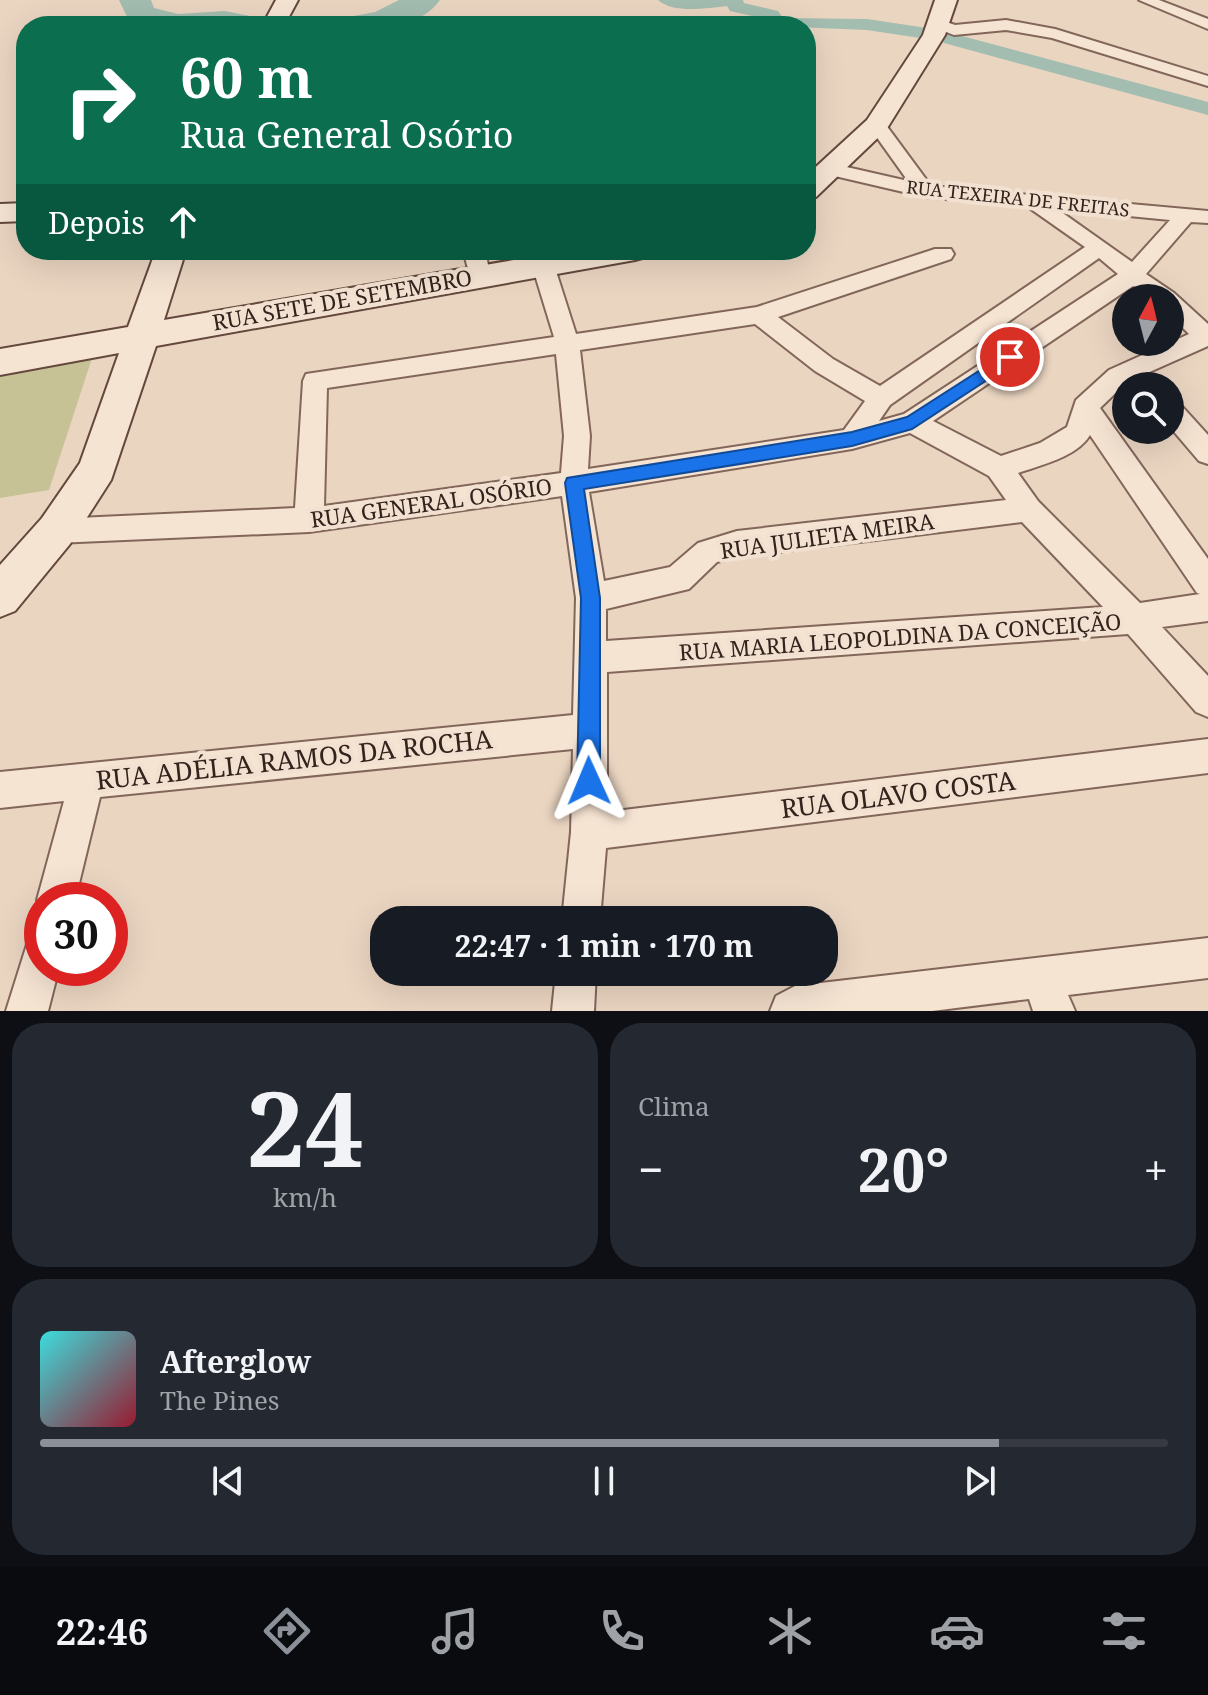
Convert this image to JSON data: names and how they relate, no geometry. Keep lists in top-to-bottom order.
{
  "streets": {
    "street": [
      "RUA TEXEIRA DE FREITAS",
      "RUA SETE DE SETEMBRO",
      "RUA GENERAL OSÓRIO",
      "RUA JULIETA MEIRA",
      "RUA MARIA LEOPOLDINA DA CONCEIÇÃO",
      "RUA ADÉLIA RAMOS DA ROCHA",
      "RUA OLAVO COSTA"
    ]
  },
  "crossings": [
    ["RUA TEXEIRA DE FREITAS", "RUA GENERAL OSÓRIO"]
  ],
  "north": "top",
  "page": {
    "turn": ["60 m", "Rua General Osório"],
    "then": "Depois",
    "limit": "30",
    "trip": "22:47 · 1 min · 170 m",
    "tile": [
      ["24", "km/h"],
      "Clima"
    ],
    "heat": ["−", "20°", "+"],
    "song": ["Afterglow", "The Pines"],
    "tabs": "22:46"
  }
}
